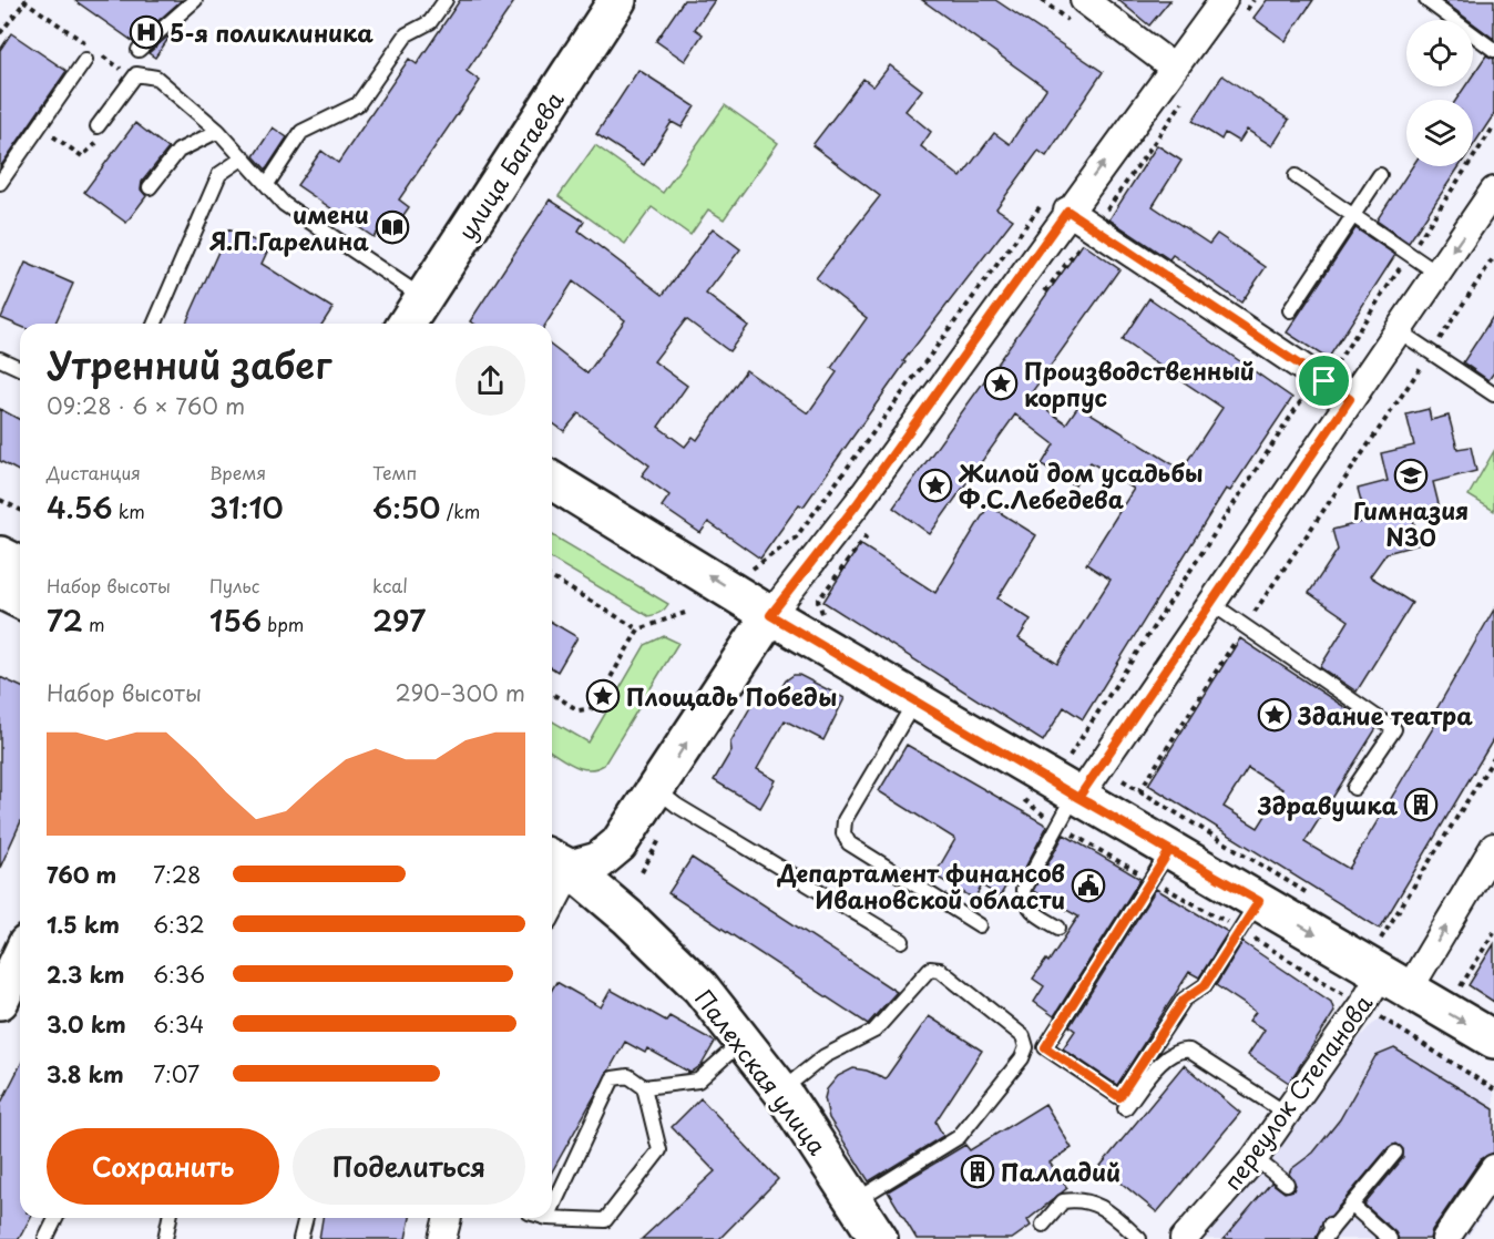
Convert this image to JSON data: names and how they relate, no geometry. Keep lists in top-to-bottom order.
{
  "streets": {
    "main road": ["улица Багаева", "Палехская улица"],
    "street": ["переулок Степанова"]
  },
  "places": {
    "hospital": ["5-я поликлиника"],
    "library": ["имени Я.П.Гарелина"],
    "place": [
      "Производственный корпус",
      "Жилой дом усадьбы Ф.С.Лебедева",
      "Площадь Победы",
      "Здание театра"
    ],
    "school or university": ["Гимназия N30"],
    "building": ["Здравушка", "Палладий"],
    "public building": ["Департамент финансов Ивановской области"]
  },
  "page": {
    "heading": ["Утренний забег", "09:28 · 6 × 760 m"],
    "stats": [
      ["Дистанция", "4.56 km"],
      ["Время", "31:10"],
      ["Темп", "6:50 /km"],
      ["Набор высоты", "72 m"],
      ["Пульс", "156 bpm"],
      ["kcal", "297"]
    ],
    "chart": ["Набор высоты", "290–300 m"],
    "list": [
      {
        "name": "760 m",
        "note": "7:28"
      },
      {
        "name": "1.5 km",
        "note": "6:32"
      },
      {
        "name": "2.3 km",
        "note": "6:36"
      },
      {
        "name": "3.0 km",
        "note": "6:34"
      },
      {
        "name": "3.8 km",
        "note": "7:07"
      }
    ],
    "buttons": ["Сохранить", "Поделиться"]
  }
}
